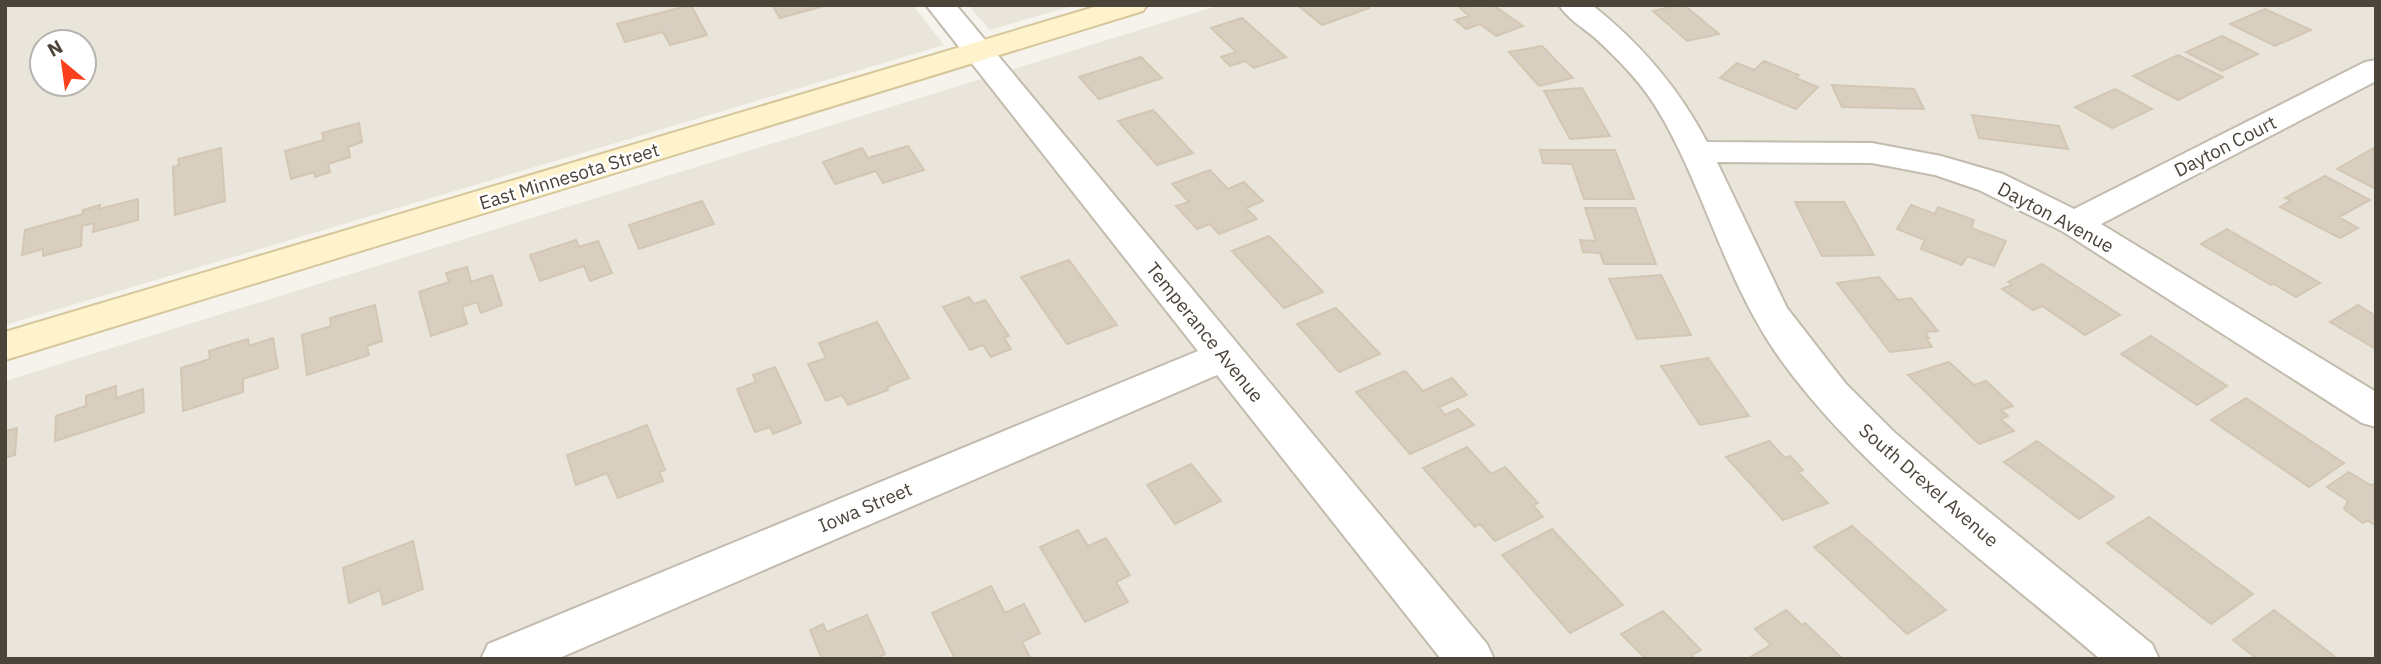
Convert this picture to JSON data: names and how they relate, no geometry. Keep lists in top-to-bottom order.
{
  "streets": {
    "street": [
      "Dayton Court",
      "East Minnesota Street",
      "Dayton Avenue",
      "Temperance Avenue",
      "South Drexel Avenue",
      "Iowa Street"
    ]
  },
  "crossings": [
    ["Dayton Court", "Dayton Avenue"],
    ["East Minnesota Street", "Temperance Avenue"],
    ["Dayton Avenue", "South Drexel Avenue"],
    ["Temperance Avenue", "Iowa Street"]
  ],
  "north": "top left"
}
